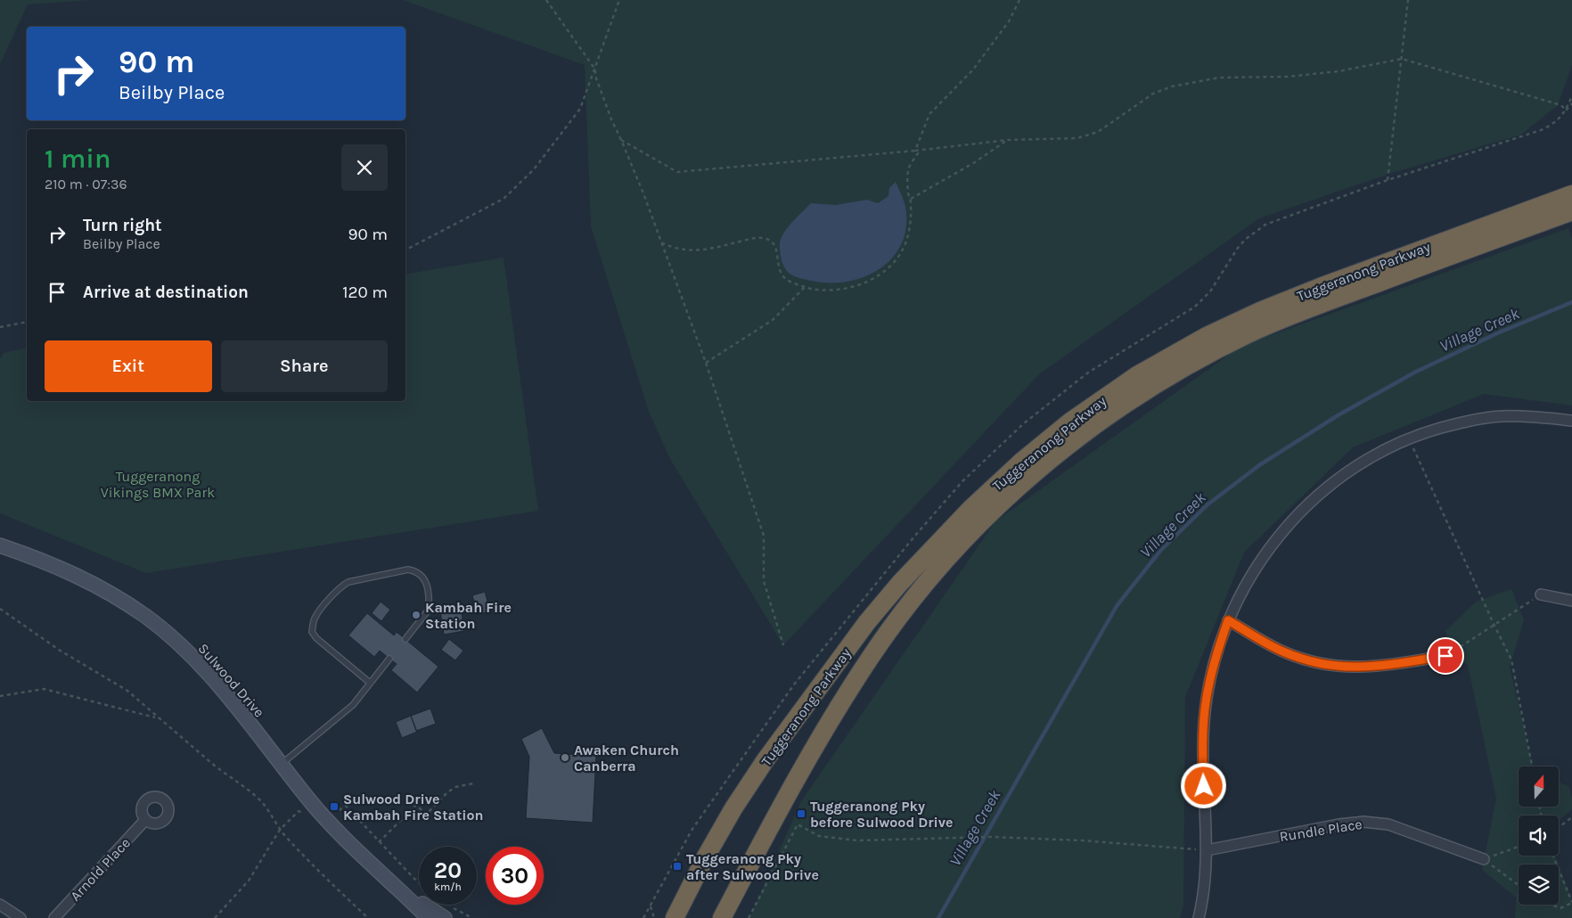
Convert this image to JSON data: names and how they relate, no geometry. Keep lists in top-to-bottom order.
{
  "streets": {
    "highway": ["Tuggeranong Parkway"],
    "main road": ["Sulwood Drive"],
    "street": ["Rundle Place", "Arnold Place"]
  },
  "water": ["Village Creek"],
  "parks": ["Tuggeranong Vikings BMX Park"],
  "places": {
    "other": ["Kambah Fire Station", "Awaken Church Canberra"],
    "transit": ["Sulwood Drive Kambah Fire Station", "Tuggeranong Pky before Sulwood Drive", "Tuggeranong Pky after Sulwood Drive"]
  },
  "north": "top",
  "page": {
    "turn": ["90 m", "Beilby Place"],
    "heading": ["1 min", "210 m · 07:36"],
    "list": [
      {
        "name": "Turn right",
        "note": "Beilby Place",
        "value": "90 m"
      },
      {
        "name": "Arrive at destination",
        "value": "120 m"
      }
    ],
    "buttons": ["Exit", "Share"],
    "speed": "20 km/h",
    "limit": "30"
  }
}
